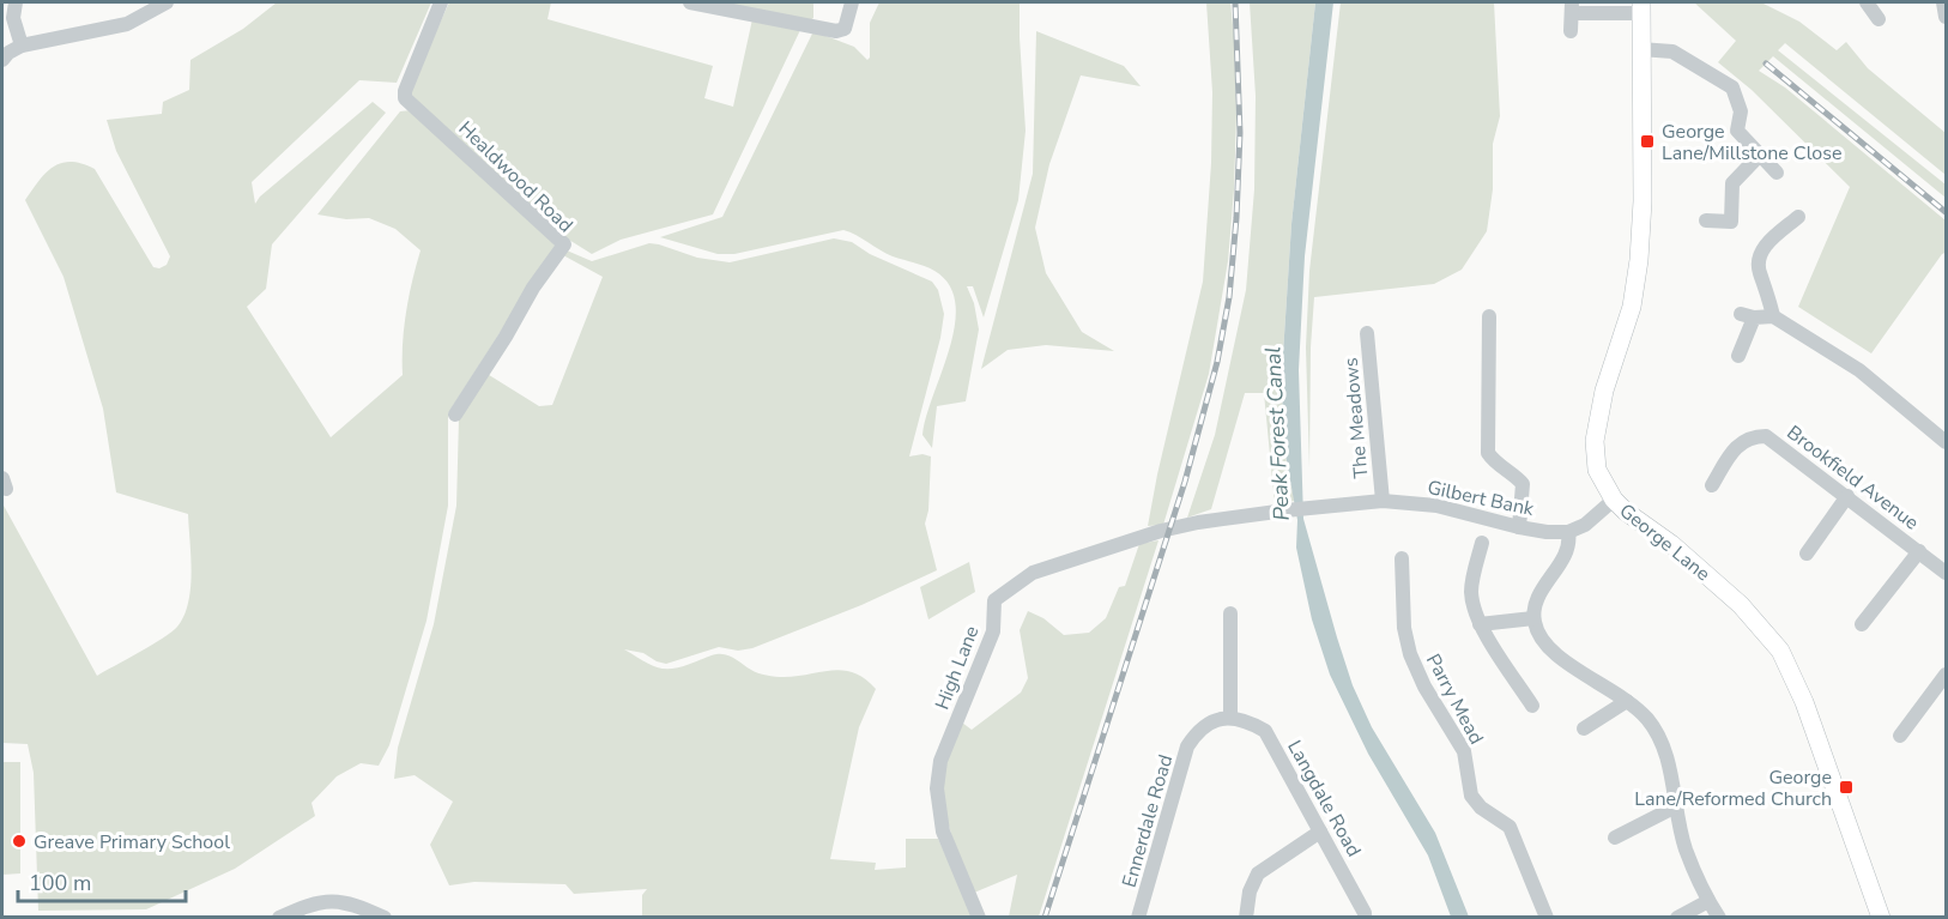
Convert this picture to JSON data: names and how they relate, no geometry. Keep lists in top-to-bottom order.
{
  "streets": {
    "main road": ["George Lane"],
    "street": [
      "Healdwood Road",
      "The Meadows",
      "Brookfield Avenue",
      "Gilbert Bank",
      "High Lane",
      "Parry Mead",
      "Langdale Road",
      "Ennerdale Road"
    ]
  },
  "crossings": [
    ["The Meadows", "Gilbert Bank"],
    ["Gilbert Bank", "High Lane"],
    ["Langdale Road", "Ennerdale Road"]
  ],
  "water": ["Peak Forest Canal"],
  "places": {
    "transit": ["George Lane/Millstone Close", "George Lane/Reformed Church"],
    "other": ["Greave Primary School"]
  },
  "scale_bar": "100 m"
}
